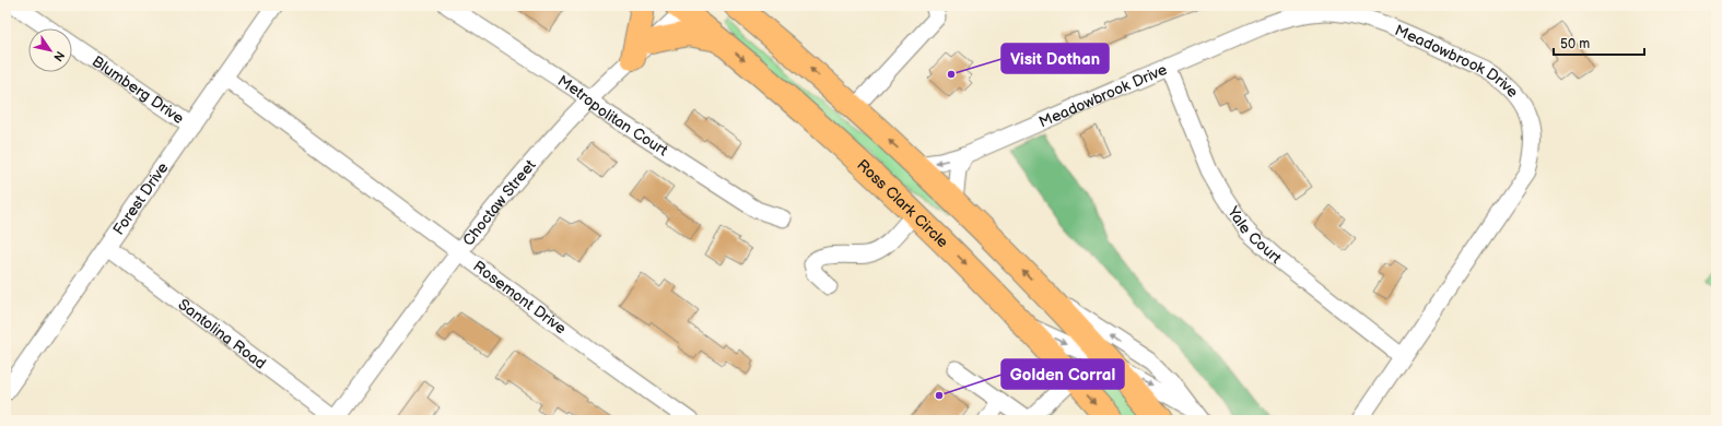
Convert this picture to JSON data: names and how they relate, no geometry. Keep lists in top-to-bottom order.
{
  "streets": {
    "highway": ["Ross Clark Circle"],
    "street": [
      "Meadowbrook Drive",
      "Blumberg Drive",
      "Metropolitan Court",
      "Forest Drive",
      "Choctaw Street",
      "Yale Court",
      "Rosemont Drive",
      "Santolina Road"
    ]
  },
  "crossings": [
    ["Meadowbrook Drive", "Yale Court"],
    ["Blumberg Drive", "Forest Drive"],
    ["Metropolitan Court", "Choctaw Street"],
    ["Forest Drive", "Rosemont Drive"],
    ["Forest Drive", "Santolina Road"],
    ["Choctaw Street", "Ross Clark Circle"],
    ["Choctaw Street", "Rosemont Drive"],
    ["Choctaw Street", "Santolina Road"]
  ],
  "places": ["Visit Dothan", "Golden Corral"],
  "scale_bar": "50 m",
  "north": "bottom right"
}
